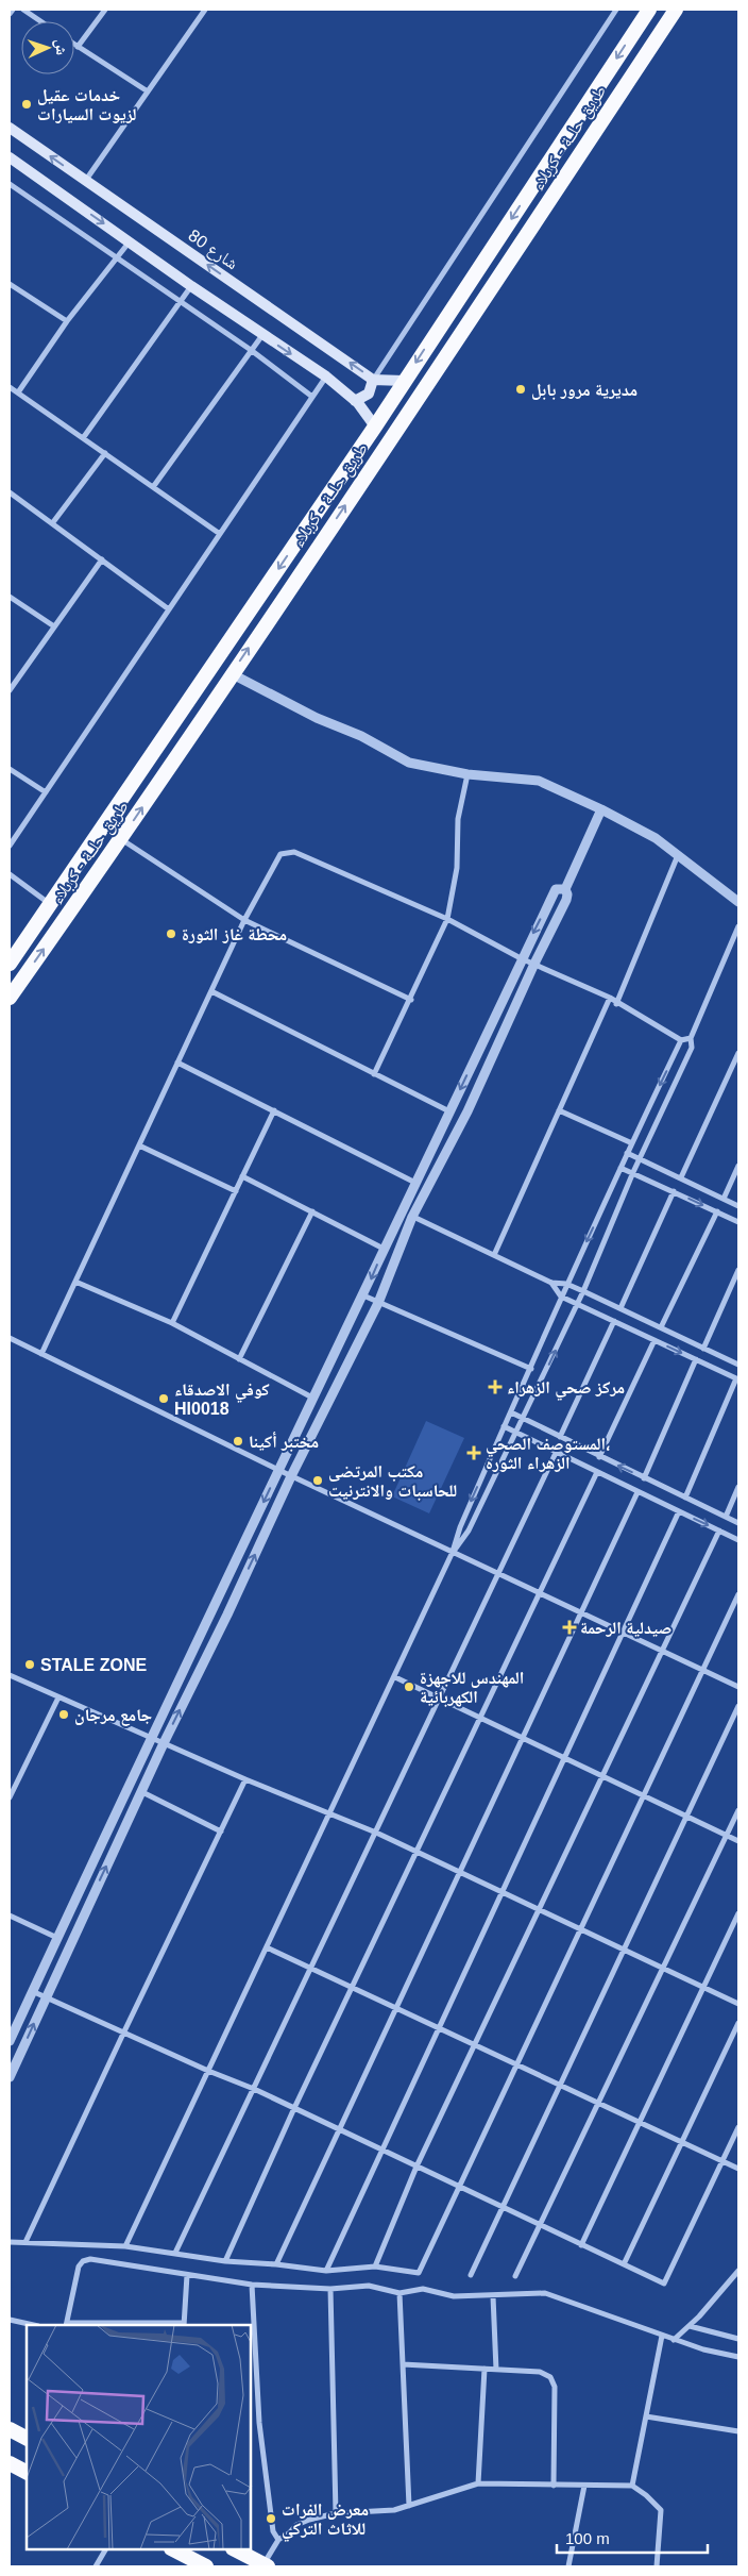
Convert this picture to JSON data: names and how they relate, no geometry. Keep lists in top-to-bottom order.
{
  "streets": {
    "highway": ["طريق حلــة - كربلاء"],
    "main road": ["شارع 80"]
  },
  "places": {
    "other": [
      "خدمات عقيل لزيوت السيارات",
      "مديرية مرور بابل",
      "محطة غاز الثورة",
      "كوفي الاصدقاء Hl0018",
      "مختبر أكينا",
      "مكتب المرتضى للحاسبات والانترنيت",
      "STALE ZONE",
      "المهندس للاجهزة الكهربائية",
      "جامع مرجان",
      "معرض الفرات للاثاث التركي"
    ],
    "health": ["مركز صحي الزهراء", "المستوصف الصحي، الزهراء الثوره", "صيدلية الرحمة"]
  },
  "scale_bar": "100 m",
  "north": "right"
}
